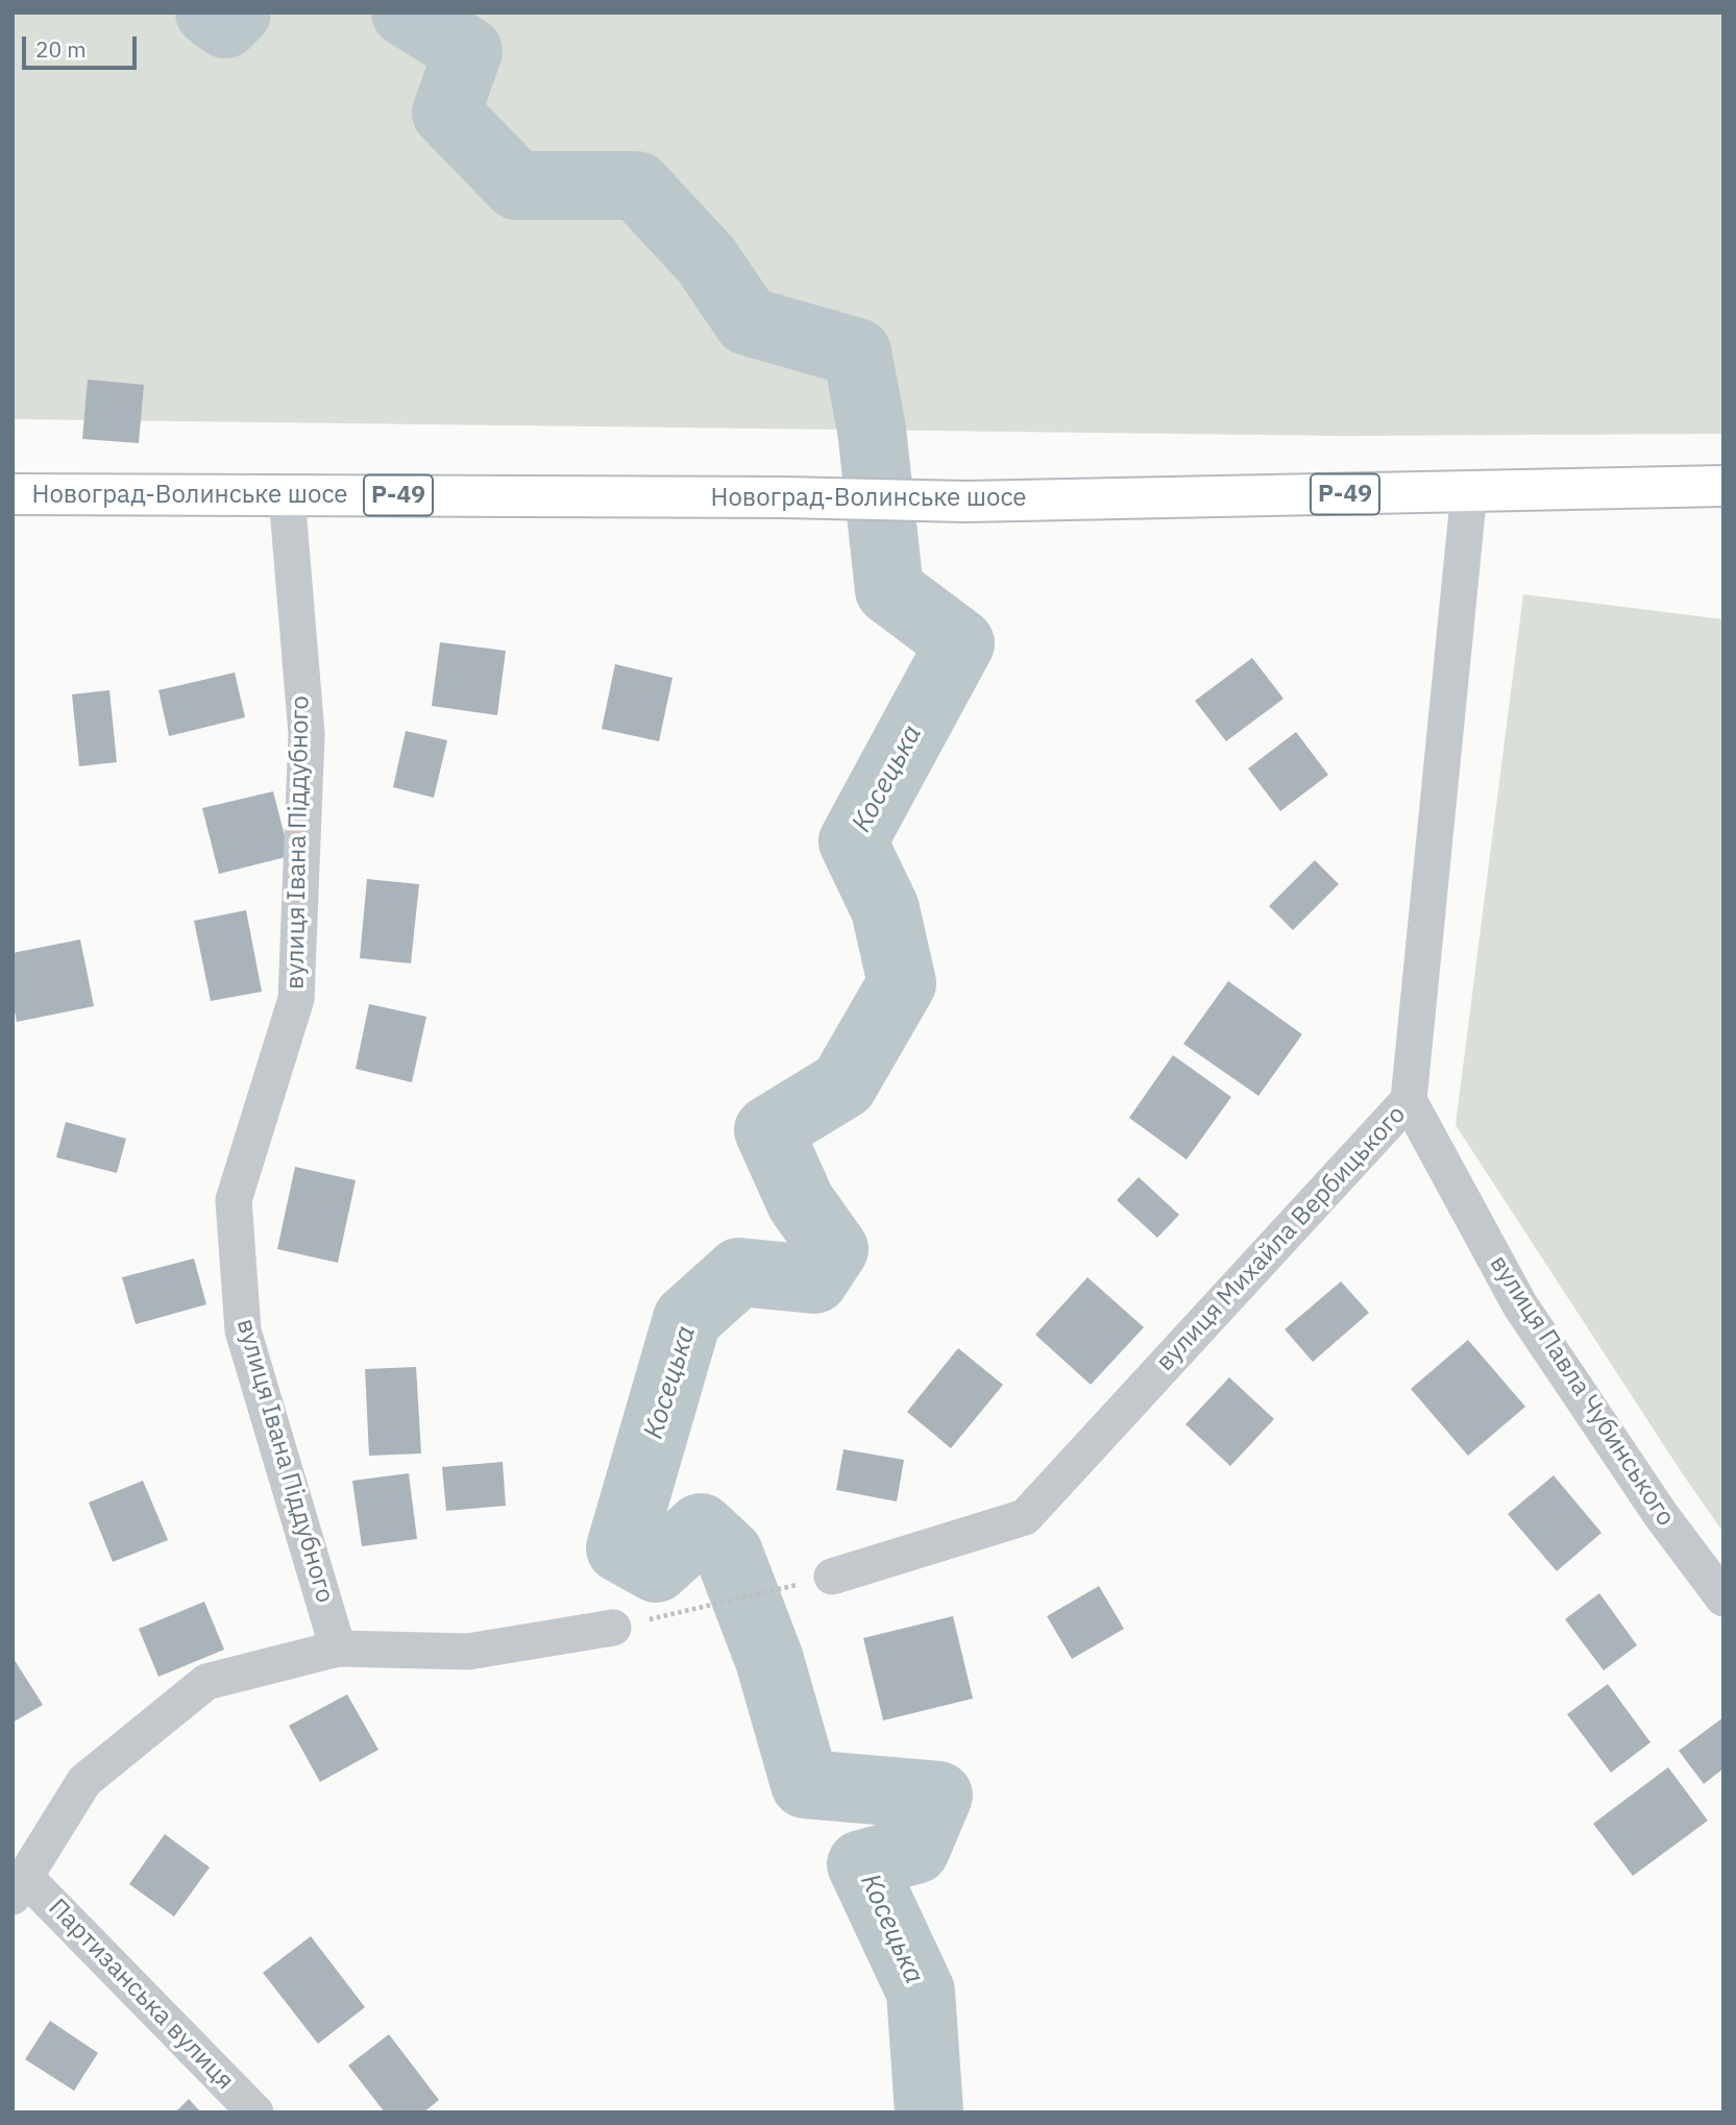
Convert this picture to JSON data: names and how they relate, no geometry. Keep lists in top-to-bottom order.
{
  "streets": {
    "main road": ["Р-49", "Новоград-Волинське шосе"],
    "street": [
      "вулиця Івана Піддубного",
      "вулиця Михайла Вербицького",
      "вулиця Павла Чубинського",
      "Партизанська вулиця"
    ]
  },
  "crossings": [
    ["Новоград-Волинське шосе", "вулиця Івана Піддубного"],
    ["Новоград-Волинське шосе", "вулиця Михайла Вербицького"],
    ["вулиця Михайла Вербицького", "вулиця Павла Чубинського"]
  ],
  "water": ["Косецька"],
  "scale_bar": "20 m"
}
